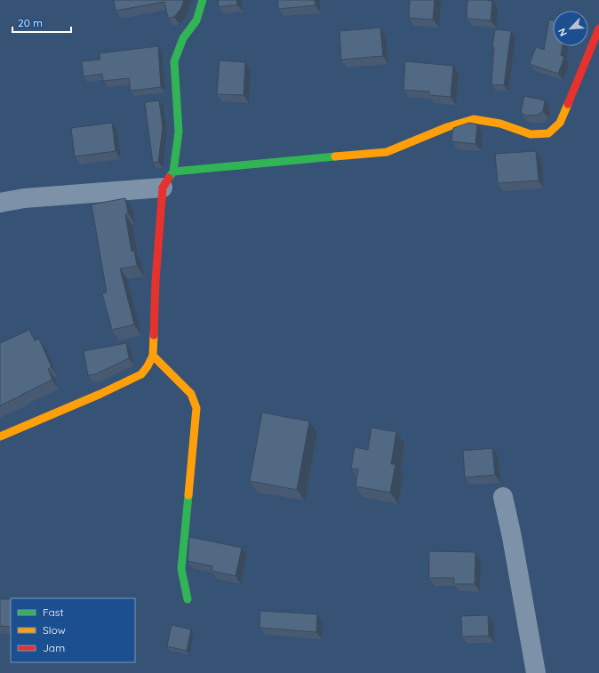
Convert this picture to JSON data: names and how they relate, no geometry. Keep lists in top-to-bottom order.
{
  "legend": ["Fast", "Slow", "Jam"],
  "scale_bar": "20 m",
  "north": "bottom left"
}
